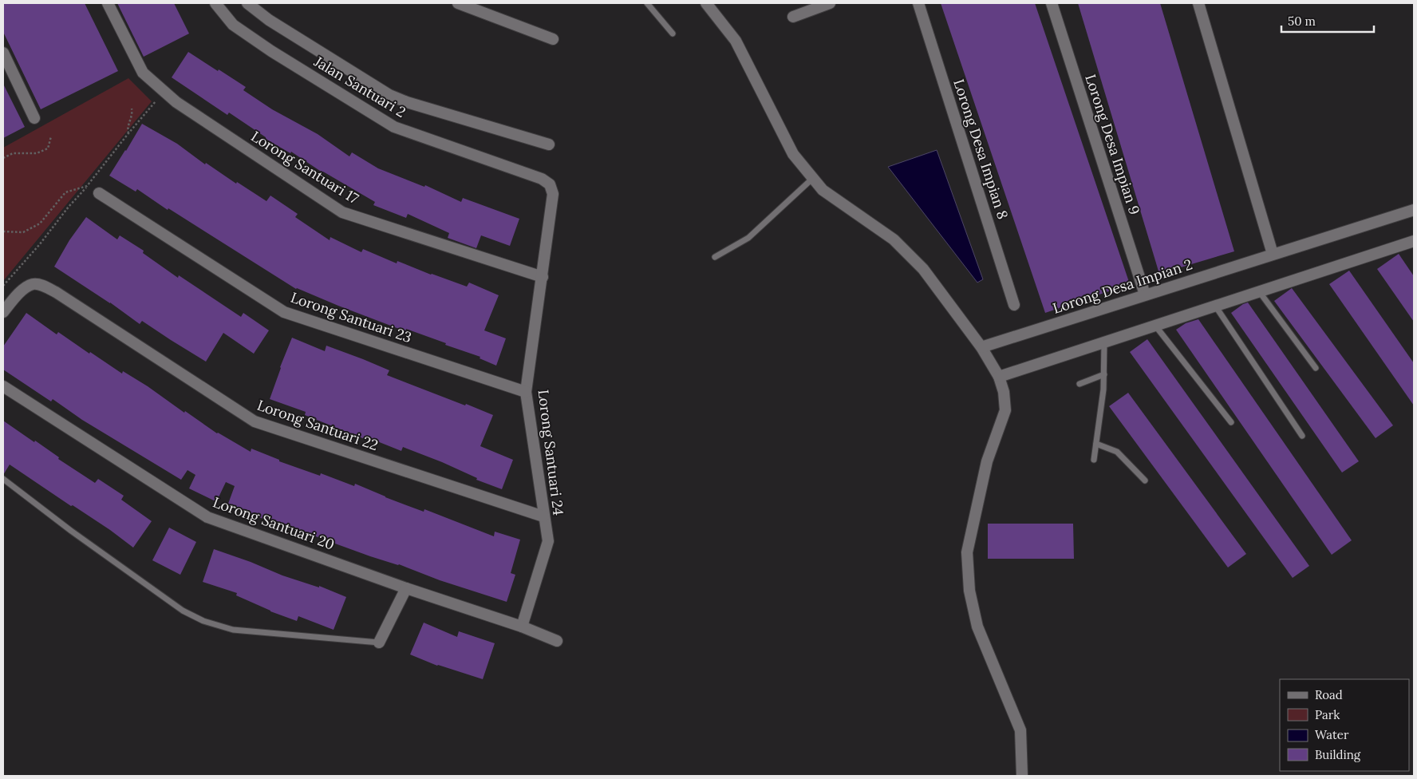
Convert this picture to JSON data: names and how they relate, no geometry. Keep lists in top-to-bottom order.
{
  "streets": {
    "street": [
      "Jalan Santuari 2",
      "Lorong Desa Impian 9",
      "Lorong Desa Impian 8",
      "Lorong Santuari 17",
      "Lorong Desa Impian 2",
      "Lorong Santuari 23",
      "Lorong Santuari 22",
      "Lorong Santuari 24",
      "Lorong Santuari 20"
    ]
  },
  "crossings": [
    ["Jalan Santuari 2", "Lorong Santuari 24"],
    ["Lorong Desa Impian 9", "Lorong Desa Impian 2"],
    ["Lorong Santuari 17", "Lorong Santuari 24"],
    ["Lorong Santuari 23", "Lorong Santuari 24"],
    ["Lorong Santuari 22", "Lorong Santuari 24"],
    ["Lorong Santuari 24", "Lorong Santuari 20"]
  ],
  "legend": [
    "Road",
    "Park",
    "Water",
    "Building"
  ],
  "scale_bar": "50 m"
}
